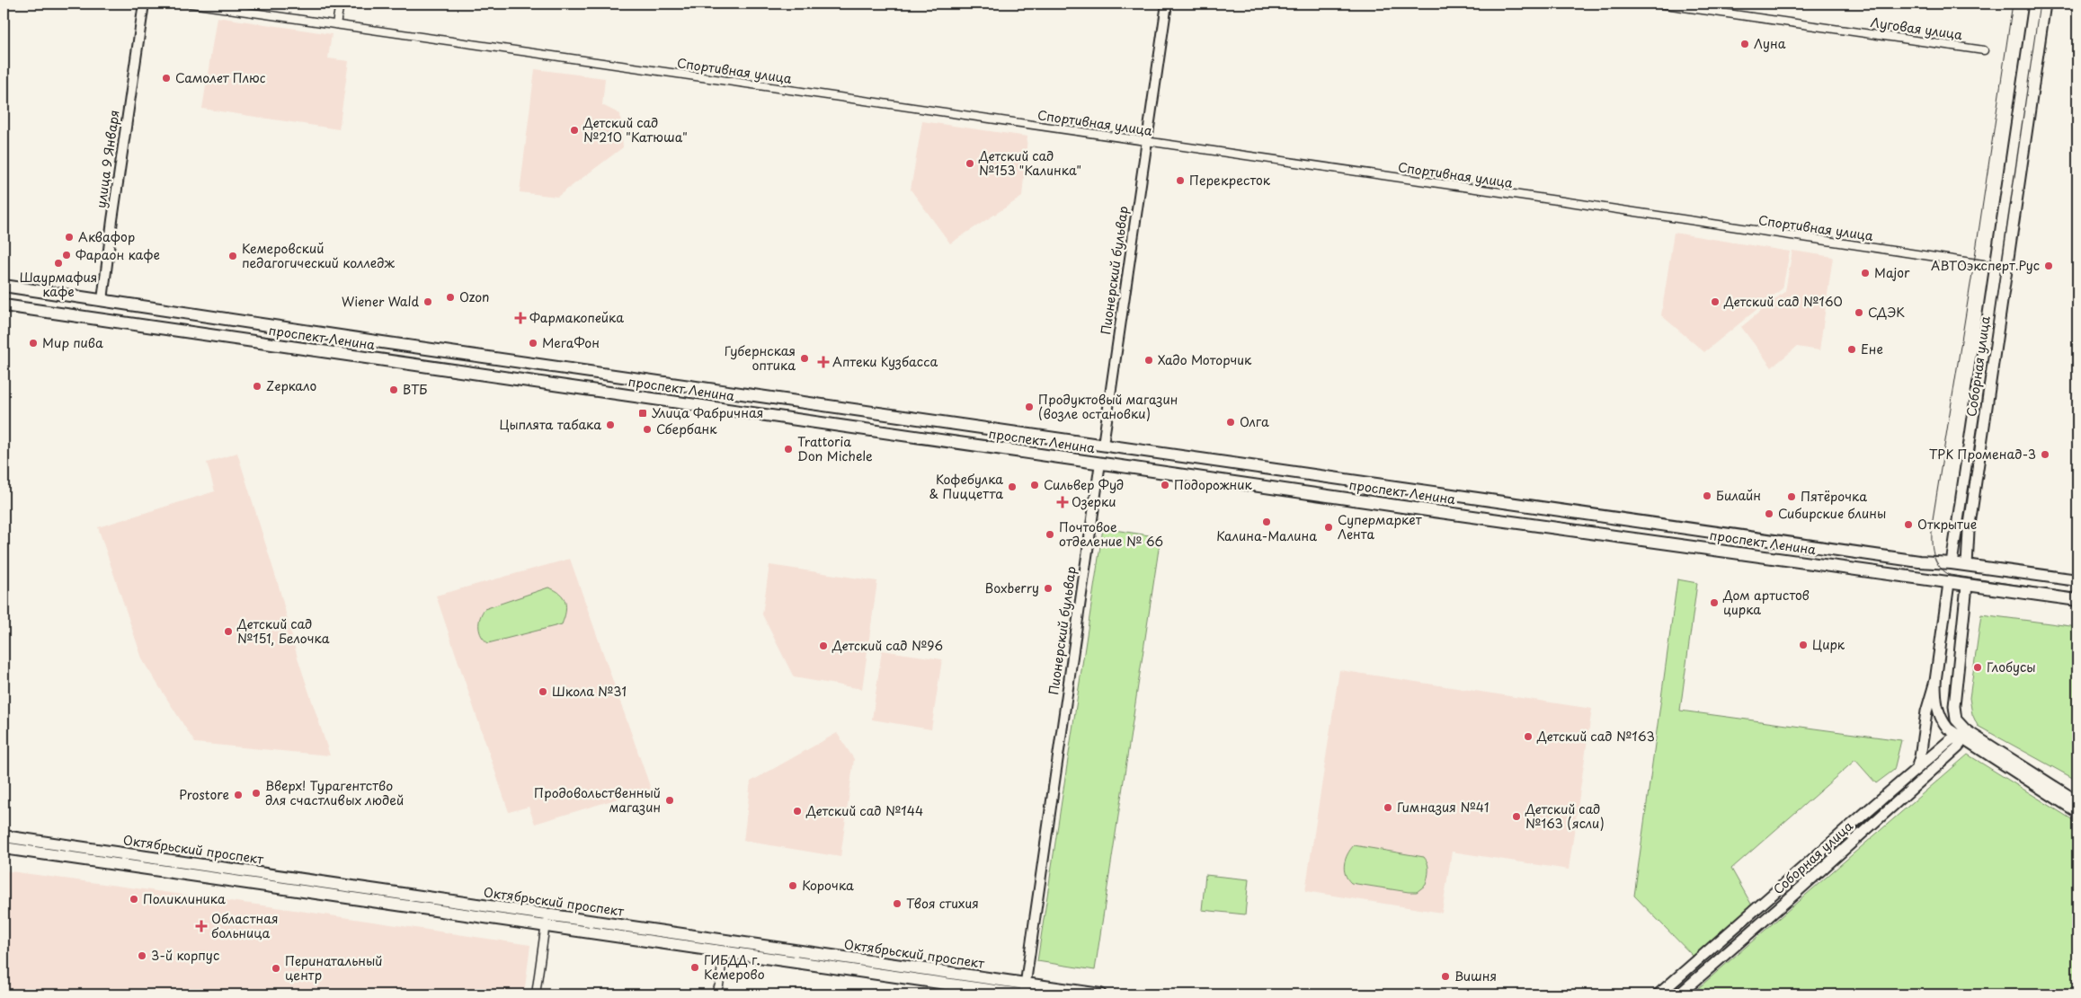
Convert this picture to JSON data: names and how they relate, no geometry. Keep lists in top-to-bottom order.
{
  "streets": {
    "main road": [
      "улица 9 Января",
      "Пионерский бульвар",
      "проспект Ленина",
      "Соборная улица",
      "Октябрьский проспект"
    ],
    "street": ["Луговая улица", "Спортивная улица"]
  },
  "crossings": [
    ["Спортивная улица", "Пионерский бульвар"],
    ["Спортивная улица", "Соборная улица"],
    ["улица 9 Января", "проспект Ленина"],
    ["Пионерский бульвар", "проспект Ленина"],
    ["Пионерский бульвар", "Октябрьский проспект"],
    ["проспект Ленина", "Соборная улица"]
  ],
  "places": {
    "other": [
      "Луна",
      "Самолет Плюс",
      "Детский сад №210 \"Катюша\"",
      "Детский сад №153 \"Калинка\"",
      "Перекресток",
      "Аквафор",
      "Фараон кафе",
      "Кемеровский педагогический колледж",
      "Шаурмафия кафе",
      "АВТОэксперт.Рус",
      "Major",
      "Ozon",
      "Wiener Wald",
      "Детский сад №160",
      "СДЭК",
      "Мир пива",
      "МегаФон",
      "Ене",
      "Губернская оптика",
      "Хадо Моторчик",
      "Zеркало",
      "ВТБ",
      "Продуктовый магазин (возле остановки)",
      "Олга",
      "Цыплята табака",
      "Сбербанк",
      "Trattoria Don Michele",
      "ТРК Променад-3",
      "Сильвер Фуд",
      "Подорожник",
      "Кофебулка & Пиццетта",
      "Билайн",
      "Пятёрочка",
      "Сибирские блины",
      "Калина-Малина",
      "Открытие",
      "Супермаркет Лента",
      "Почтовое отделение № 66",
      "Boxberry",
      "Дом артистов цирка",
      "Детский сад №151, Белочка",
      "Цирк",
      "Детский сад №96",
      "Глобусы",
      "Школа №31",
      "Детский сад №163",
      "Вверх! Турагентство для счастливых людей",
      "Prostore",
      "Продовольственный магазин",
      "Гимназия №41",
      "Детский сад №144",
      "Детский сад №163 (ясли)",
      "Корочка",
      "Поликлиника",
      "Твоя стихия",
      "3-й корпус",
      "ГИБДД г. Кемерово",
      "Перинатальный центр",
      "Вишня"
    ],
    "health": [
      "Фармакопейка",
      "Аптеки Кузбасса",
      "Озерки",
      "Областная больница"
    ],
    "transit": ["Улица Фабричная"]
  }
}
